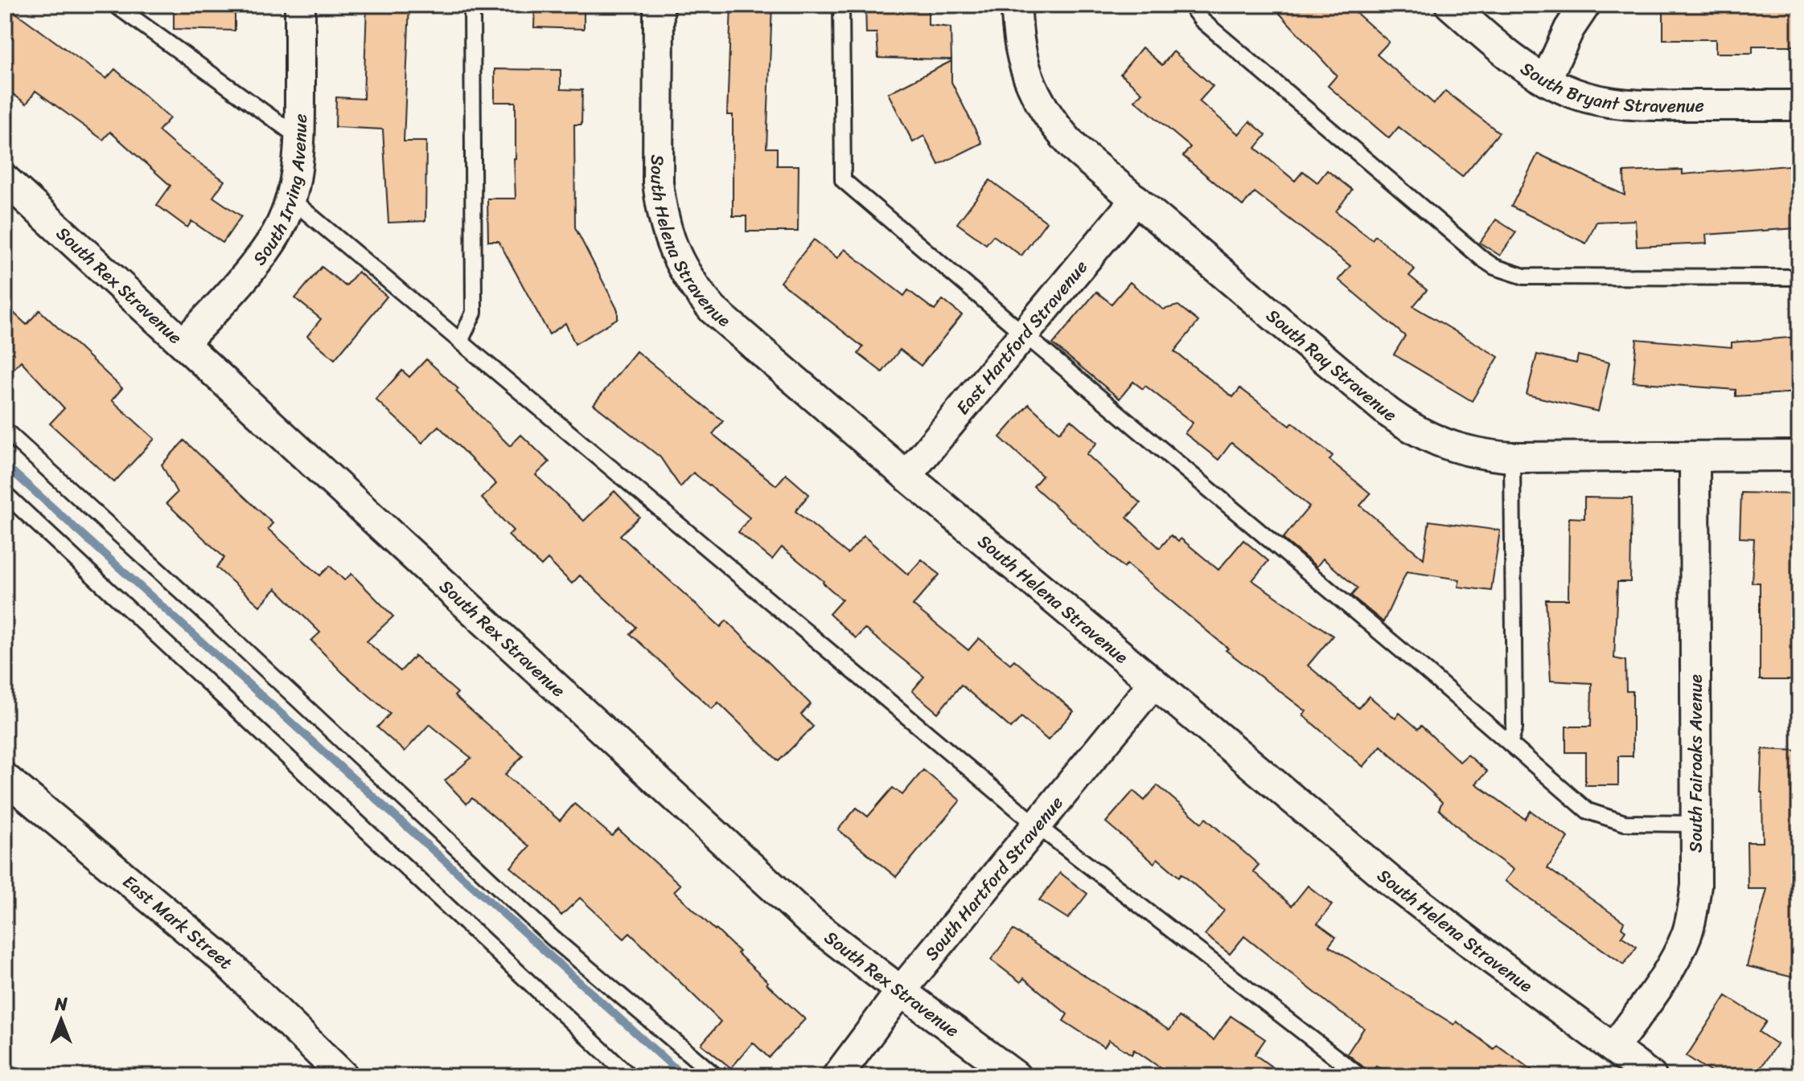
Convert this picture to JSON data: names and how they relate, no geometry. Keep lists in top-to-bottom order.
{
  "streets": {
    "street": [
      "South Bryant Stravenue",
      "South Irving Avenue",
      "South Helena Stravenue",
      "South Rex Stravenue",
      "East Hartford Stravenue",
      "South Ray Stravenue",
      "South Fairoaks Avenue",
      "South Hartford Stravenue",
      "East Mark Street"
    ]
  },
  "crossings": [
    ["South Irving Avenue", "South Rex Stravenue"],
    ["South Helena Stravenue", "East Hartford Stravenue"],
    ["South Helena Stravenue", "South Fairoaks Avenue"],
    ["South Helena Stravenue", "South Hartford Stravenue"],
    ["South Rex Stravenue", "South Hartford Stravenue"],
    ["East Hartford Stravenue", "South Ray Stravenue"],
    ["South Ray Stravenue", "South Fairoaks Avenue"]
  ],
  "north": "top"
}
